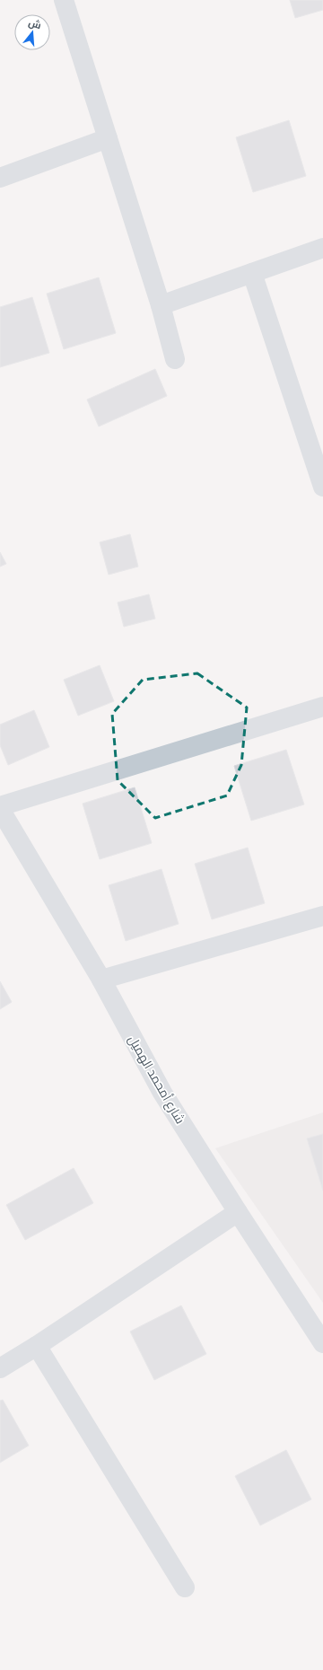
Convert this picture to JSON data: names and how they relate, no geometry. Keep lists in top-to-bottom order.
{
  "streets": {
    "street": ["شارع أمحمد الهميل"]
  },
  "north": "top"
}
